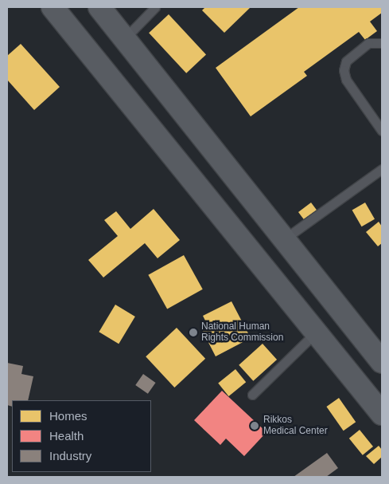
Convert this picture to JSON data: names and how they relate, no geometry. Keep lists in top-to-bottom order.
{
  "places": ["National Human Rights Commission", "Rikkos Medical Center"],
  "legend": ["Homes", "Health", "Industry"]
}
